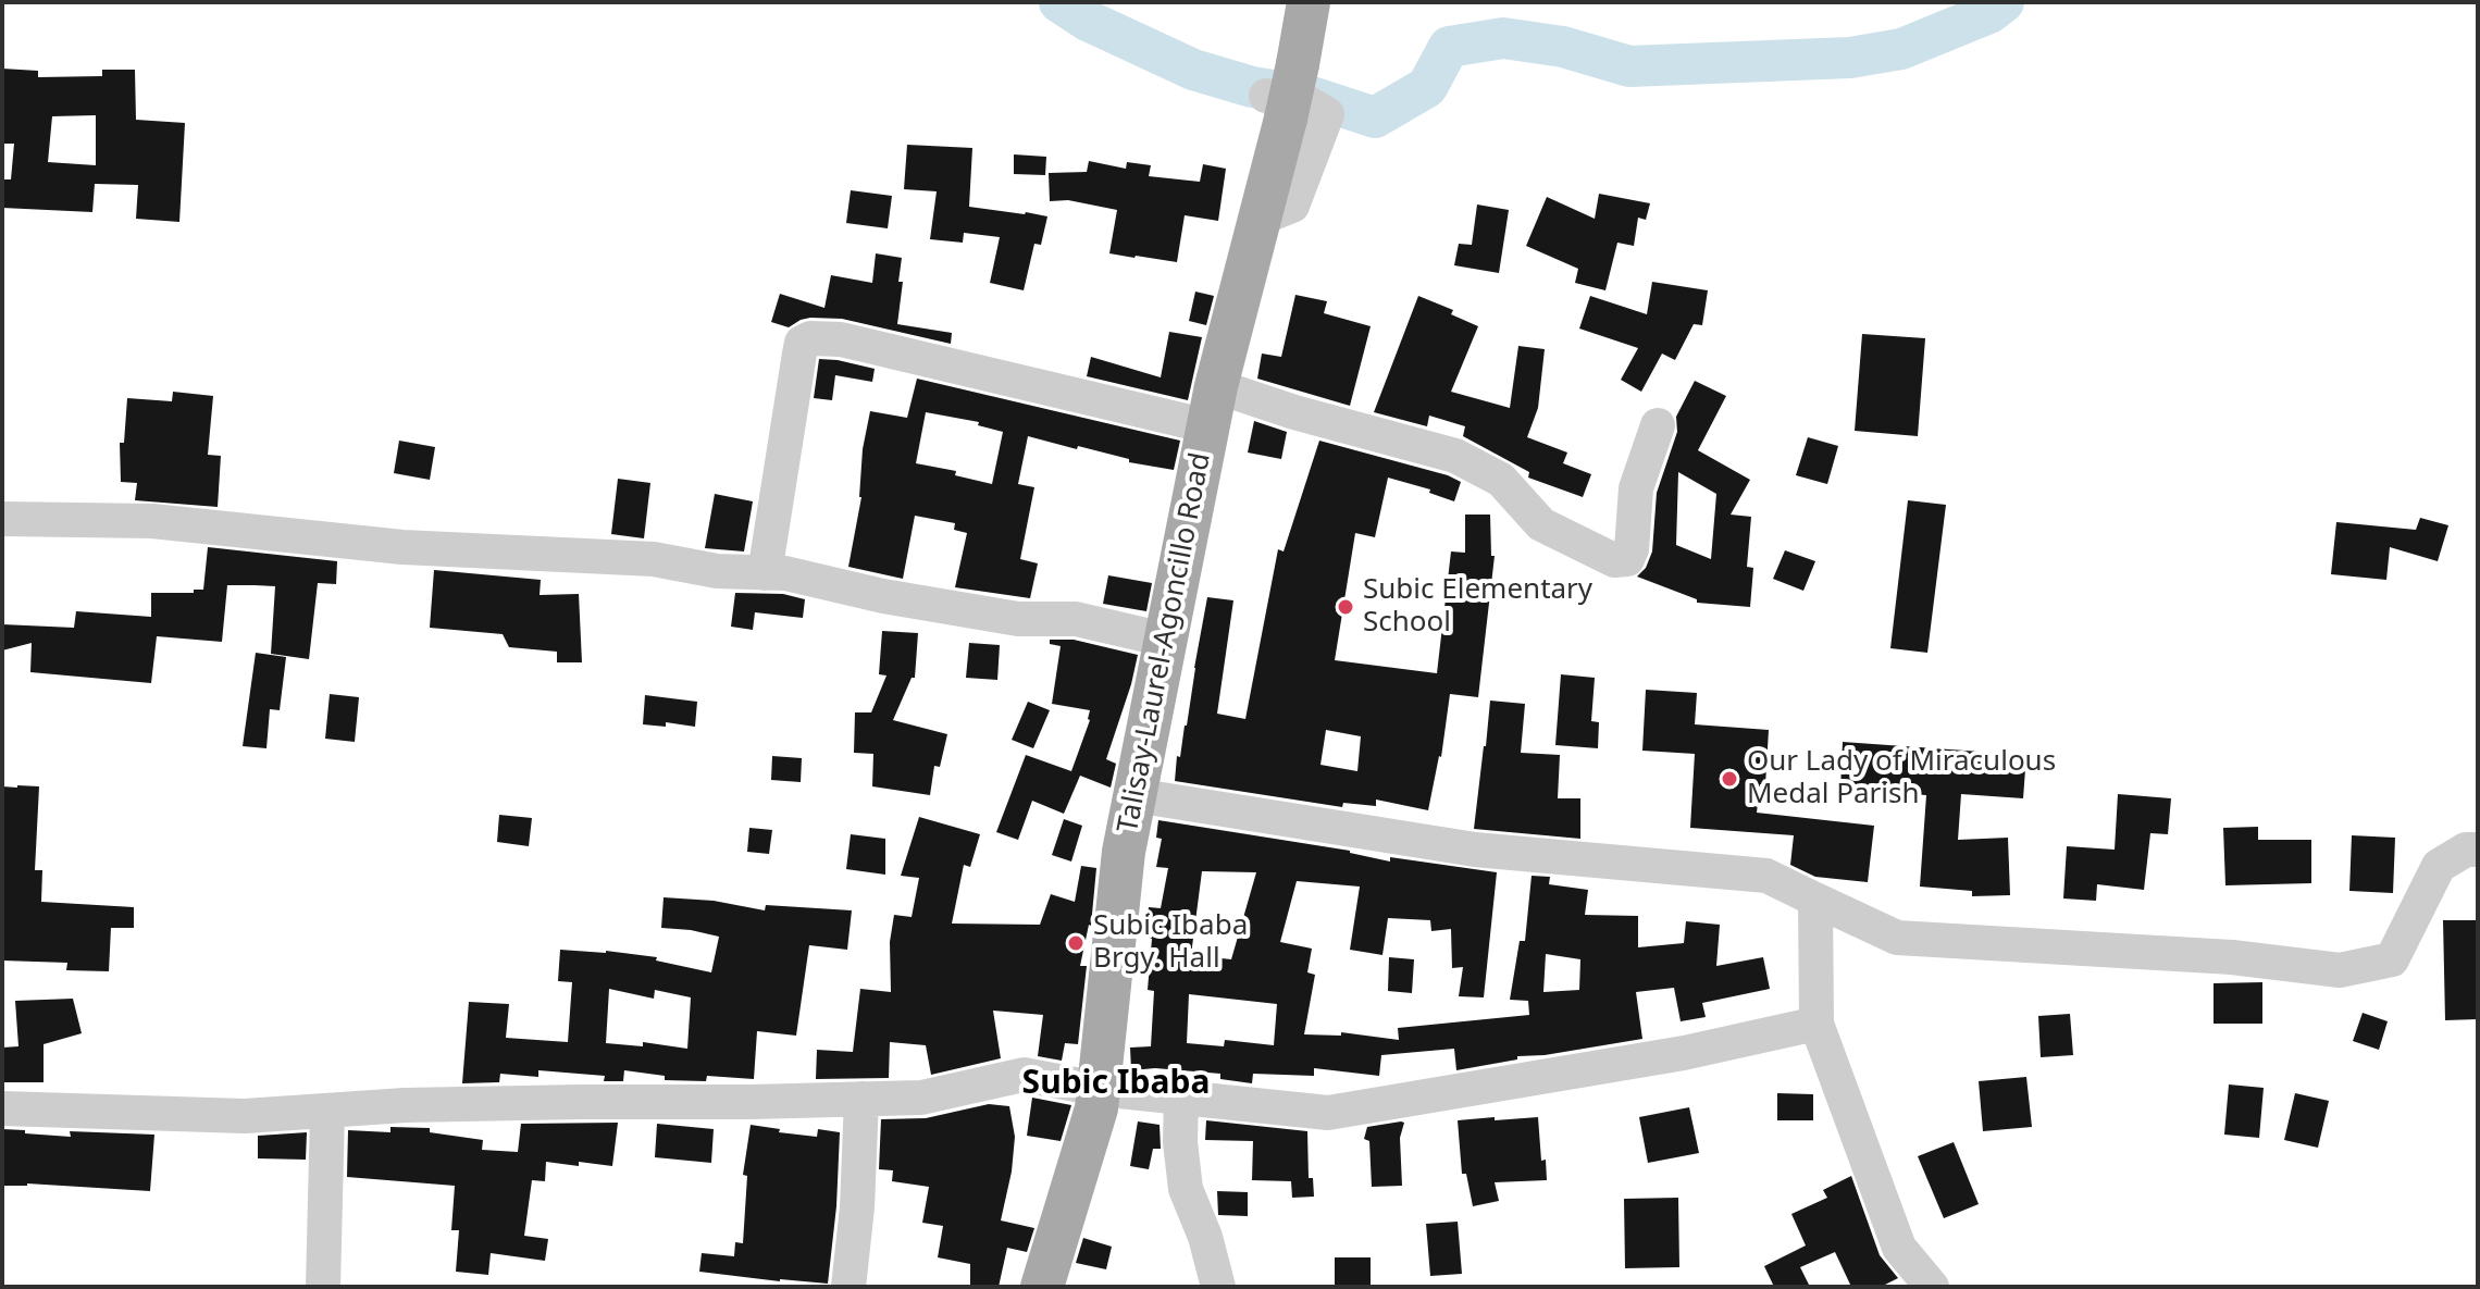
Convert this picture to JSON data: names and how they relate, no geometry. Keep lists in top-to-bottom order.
{
  "streets": {
    "main road": ["Talisay-Laurel-Agoncillo Road"]
  },
  "districts": ["Subic Ibaba"],
  "places": ["Subic Elementary School", "Our Lady of Miraculous Medal Parish", "Subic Ibaba Brgy. Hall"]
}
